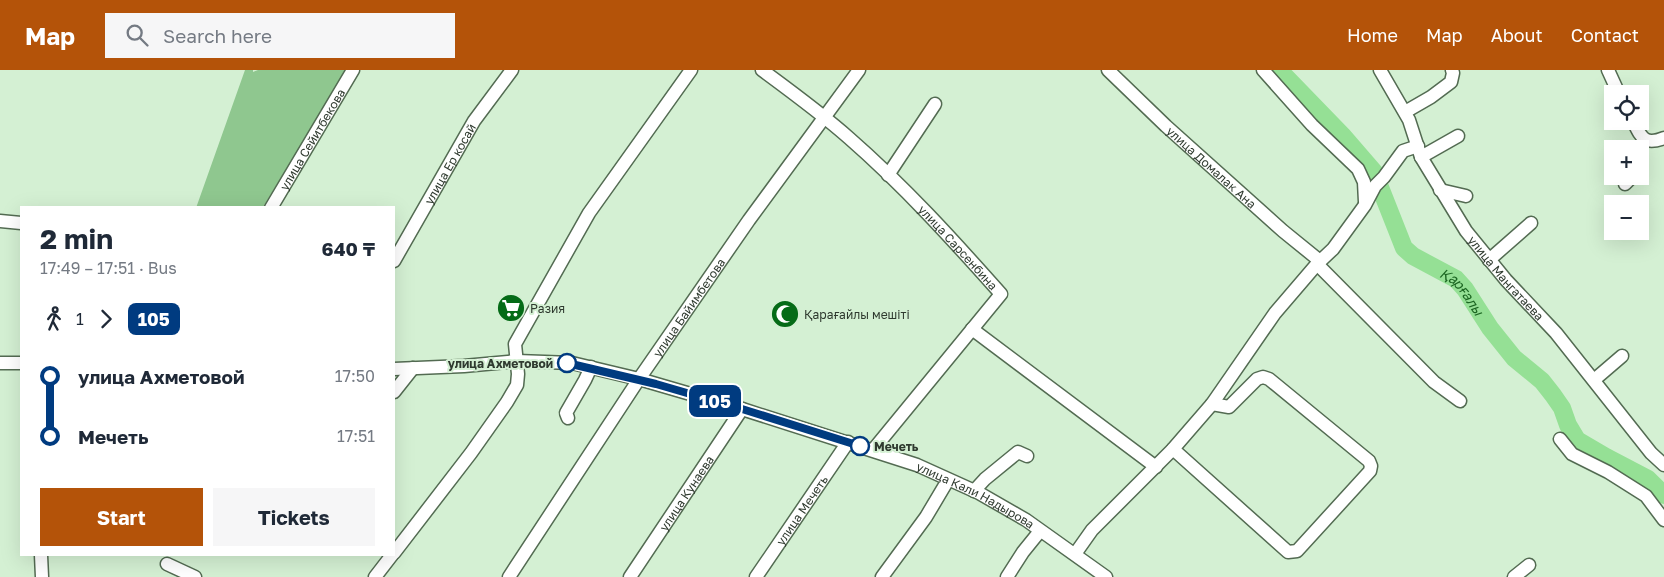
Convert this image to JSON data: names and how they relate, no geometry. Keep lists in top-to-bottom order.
{
  "streets": {
    "street": [
      "улица Сейитбекова",
      "улица Ер косай",
      "улица Домалак Ана",
      "улица Сарсенбина",
      "улица Мангатаева",
      "улица Байимбетова",
      "улица Кунаева",
      "улица Кали Надырова",
      "улица Мечеть"
    ]
  },
  "crossings": [
    ["улица Сарсенбина", "улица Байимбетова"],
    ["улица Сарсенбина", "улица Кали Надырова"],
    ["улица Байимбетова", "улица Кали Надырова"],
    ["улица Кунаева", "улица Кали Надырова"],
    ["улица Кали Надырова", "улица Мечеть"]
  ],
  "water": ["Қарғалы"],
  "places": {
    "supermarket": ["Разия"],
    "mosque": ["Қарағайлы мешіті"],
    "other": ["улица Ахметовой", "Мечеть"]
  },
  "lines": ["bus line 105"],
  "page": {
    "header": "Map",
    "search": "Search here",
    "nav": [
      "Home",
      "Map",
      "About",
      "Contact"
    ],
    "on_map": "105",
    "map_buttons": ["+", "−"],
    "heading": ["2 min", "17:49 – 17:51 · Bus", "640 ₸"],
    "legs": ["1", "105"],
    "list": [
      {
        "name": "улица Ахметовой",
        "value": "17:50"
      },
      {
        "name": "Мечеть",
        "value": "17:51"
      }
    ],
    "buttons": ["Start", "Tickets"]
  }
}
